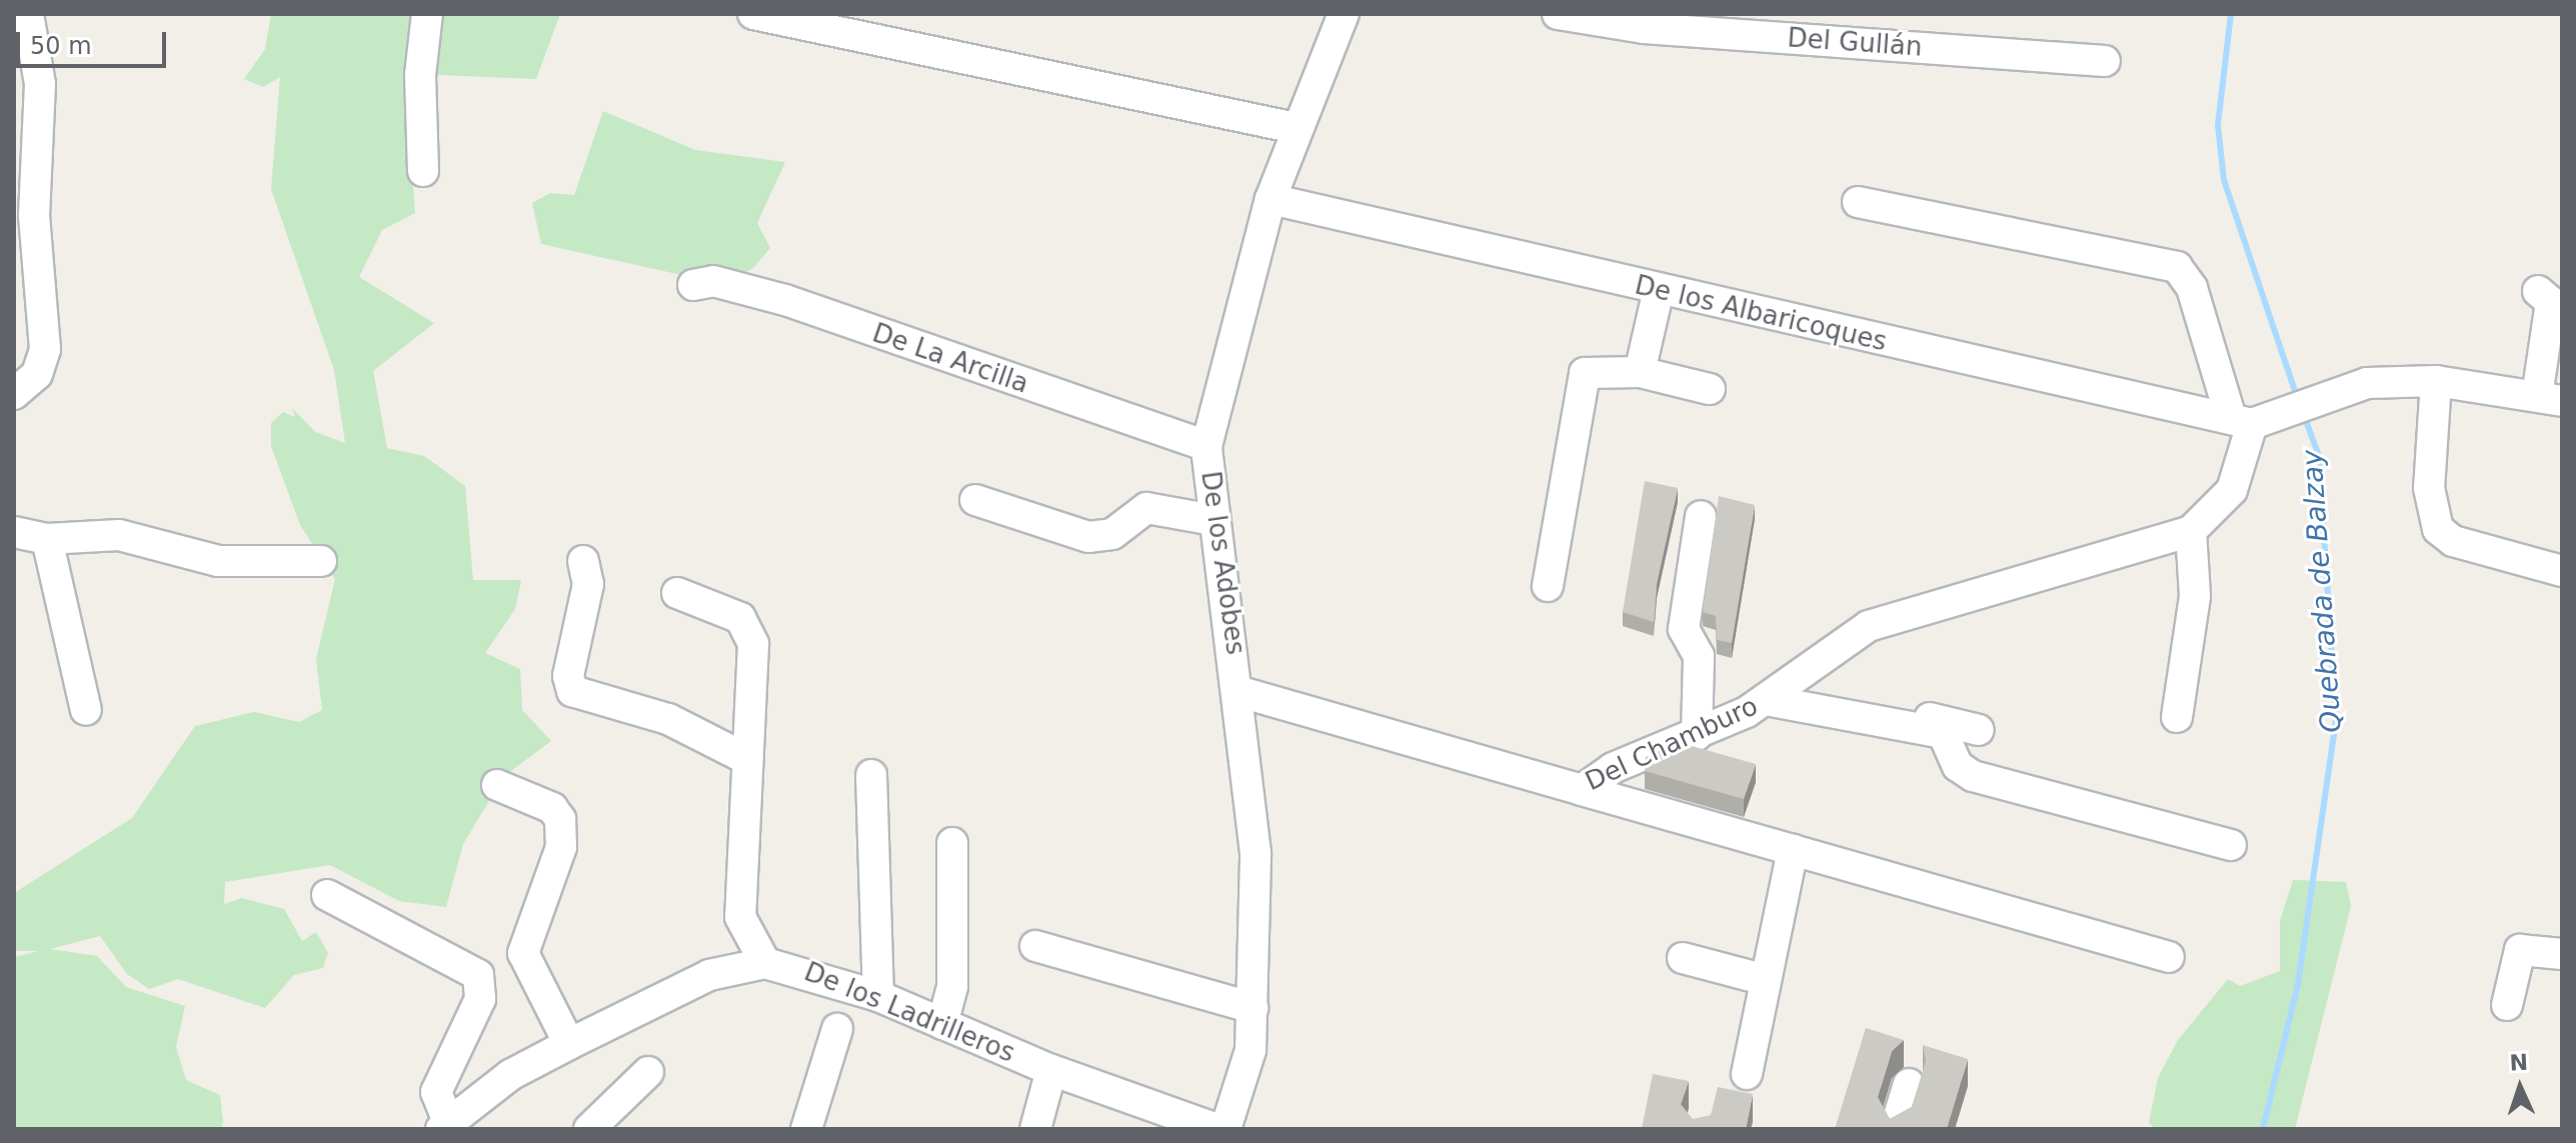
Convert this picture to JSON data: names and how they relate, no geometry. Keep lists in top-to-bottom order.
{
  "streets": {
    "street": [
      "Del Gullán",
      "De los Albaricoques",
      "De La Arcilla",
      "De los Adobes",
      "Del Chamburo",
      "De los Ladrilleros"
    ]
  },
  "crossings": [
    ["De los Albaricoques", "De los Adobes"],
    ["De los Albaricoques", "Del Chamburo"],
    ["De La Arcilla", "De los Adobes"],
    ["De los Adobes", "Del Chamburo"],
    ["De los Adobes", "De los Ladrilleros"]
  ],
  "water": ["Quebrada de Balzay"],
  "scale_bar": "50 m",
  "north": "top"
}
